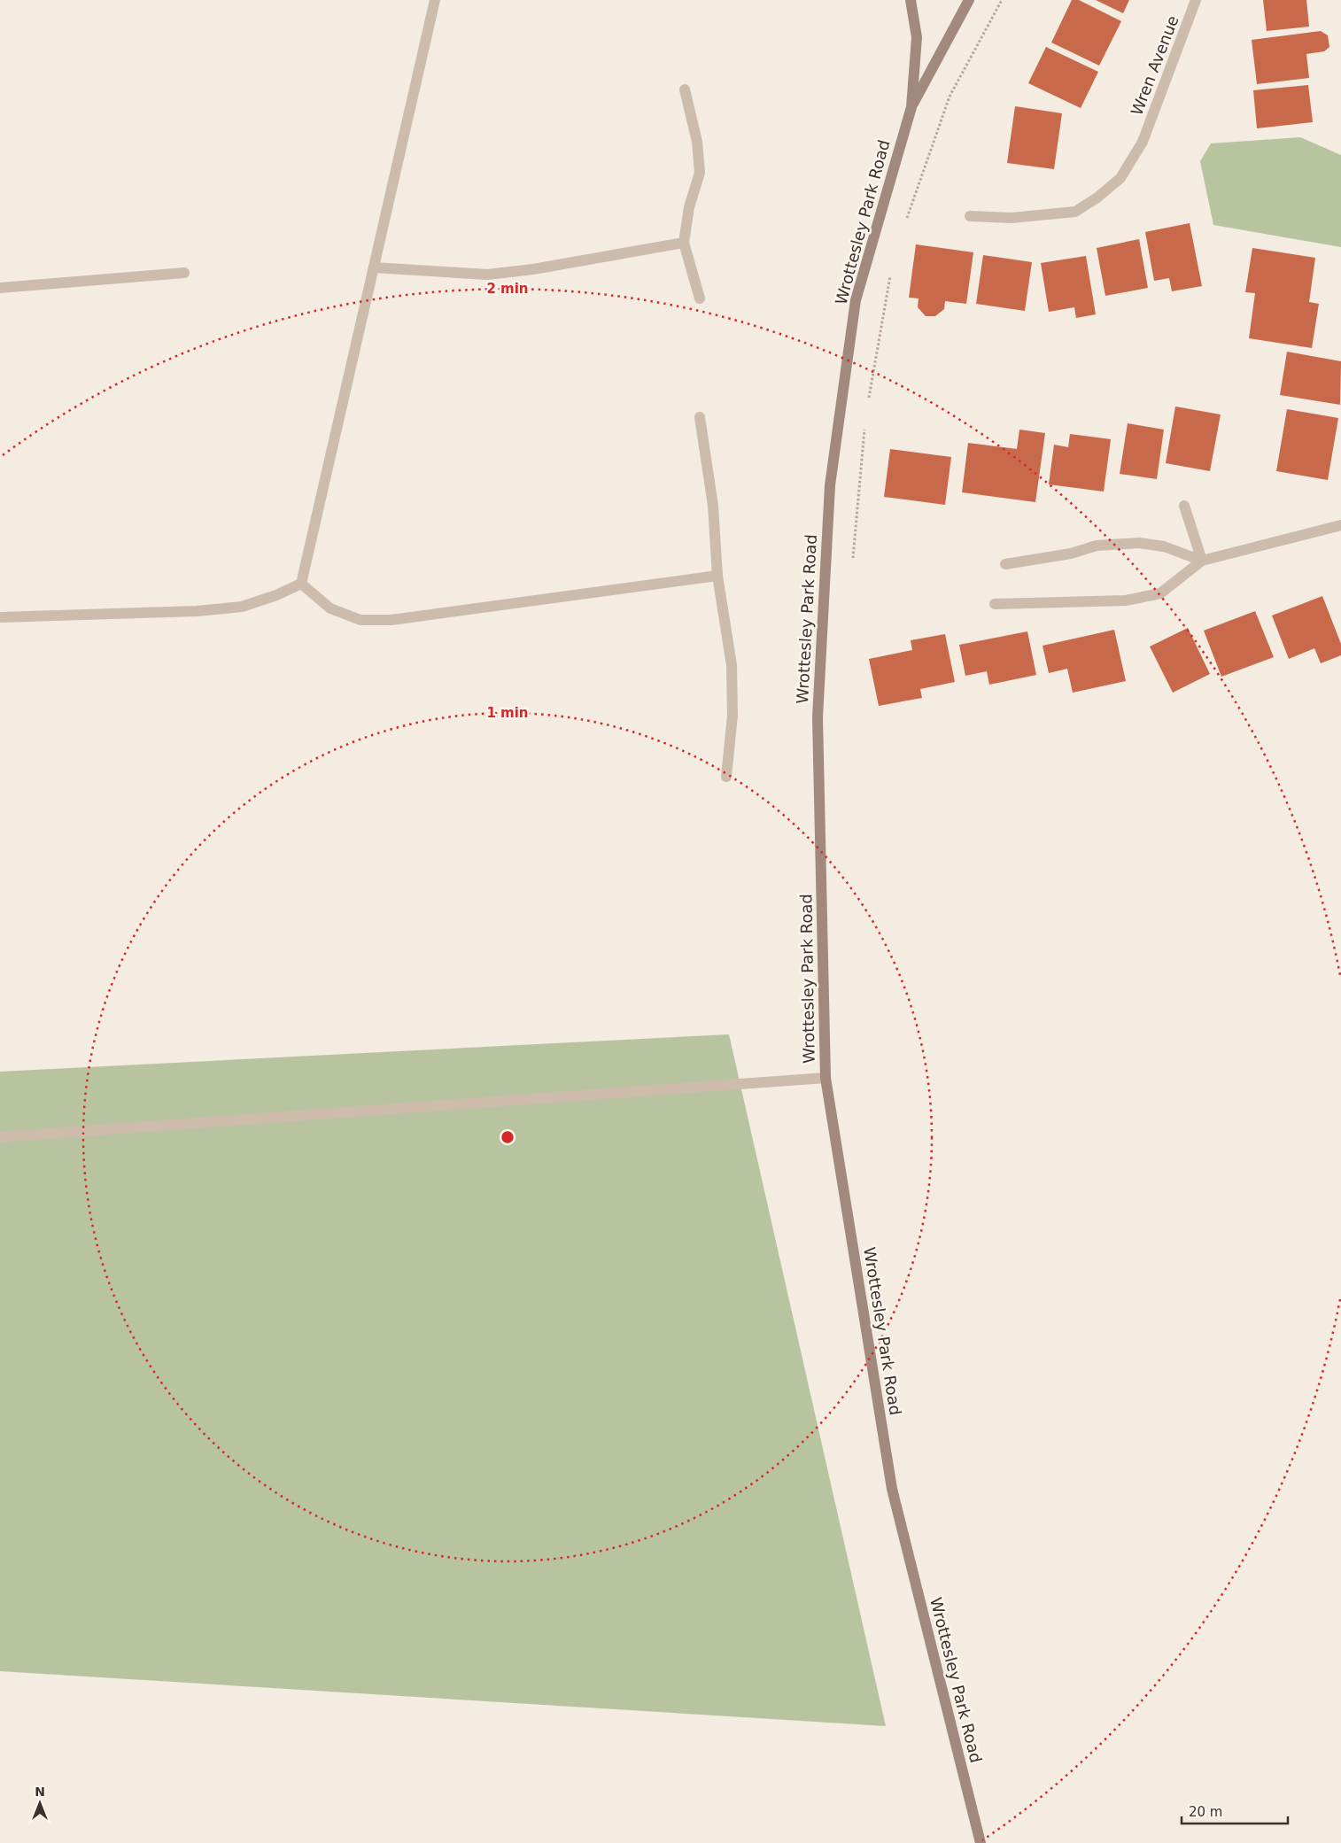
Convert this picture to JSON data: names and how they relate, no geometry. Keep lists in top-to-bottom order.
{
  "streets": {
    "street": ["Wren Avenue", "Wrottesley Park Road"]
  },
  "scale_bar": "20 m",
  "north": "top",
  "rings": ["2 min", "1 min"]
}
